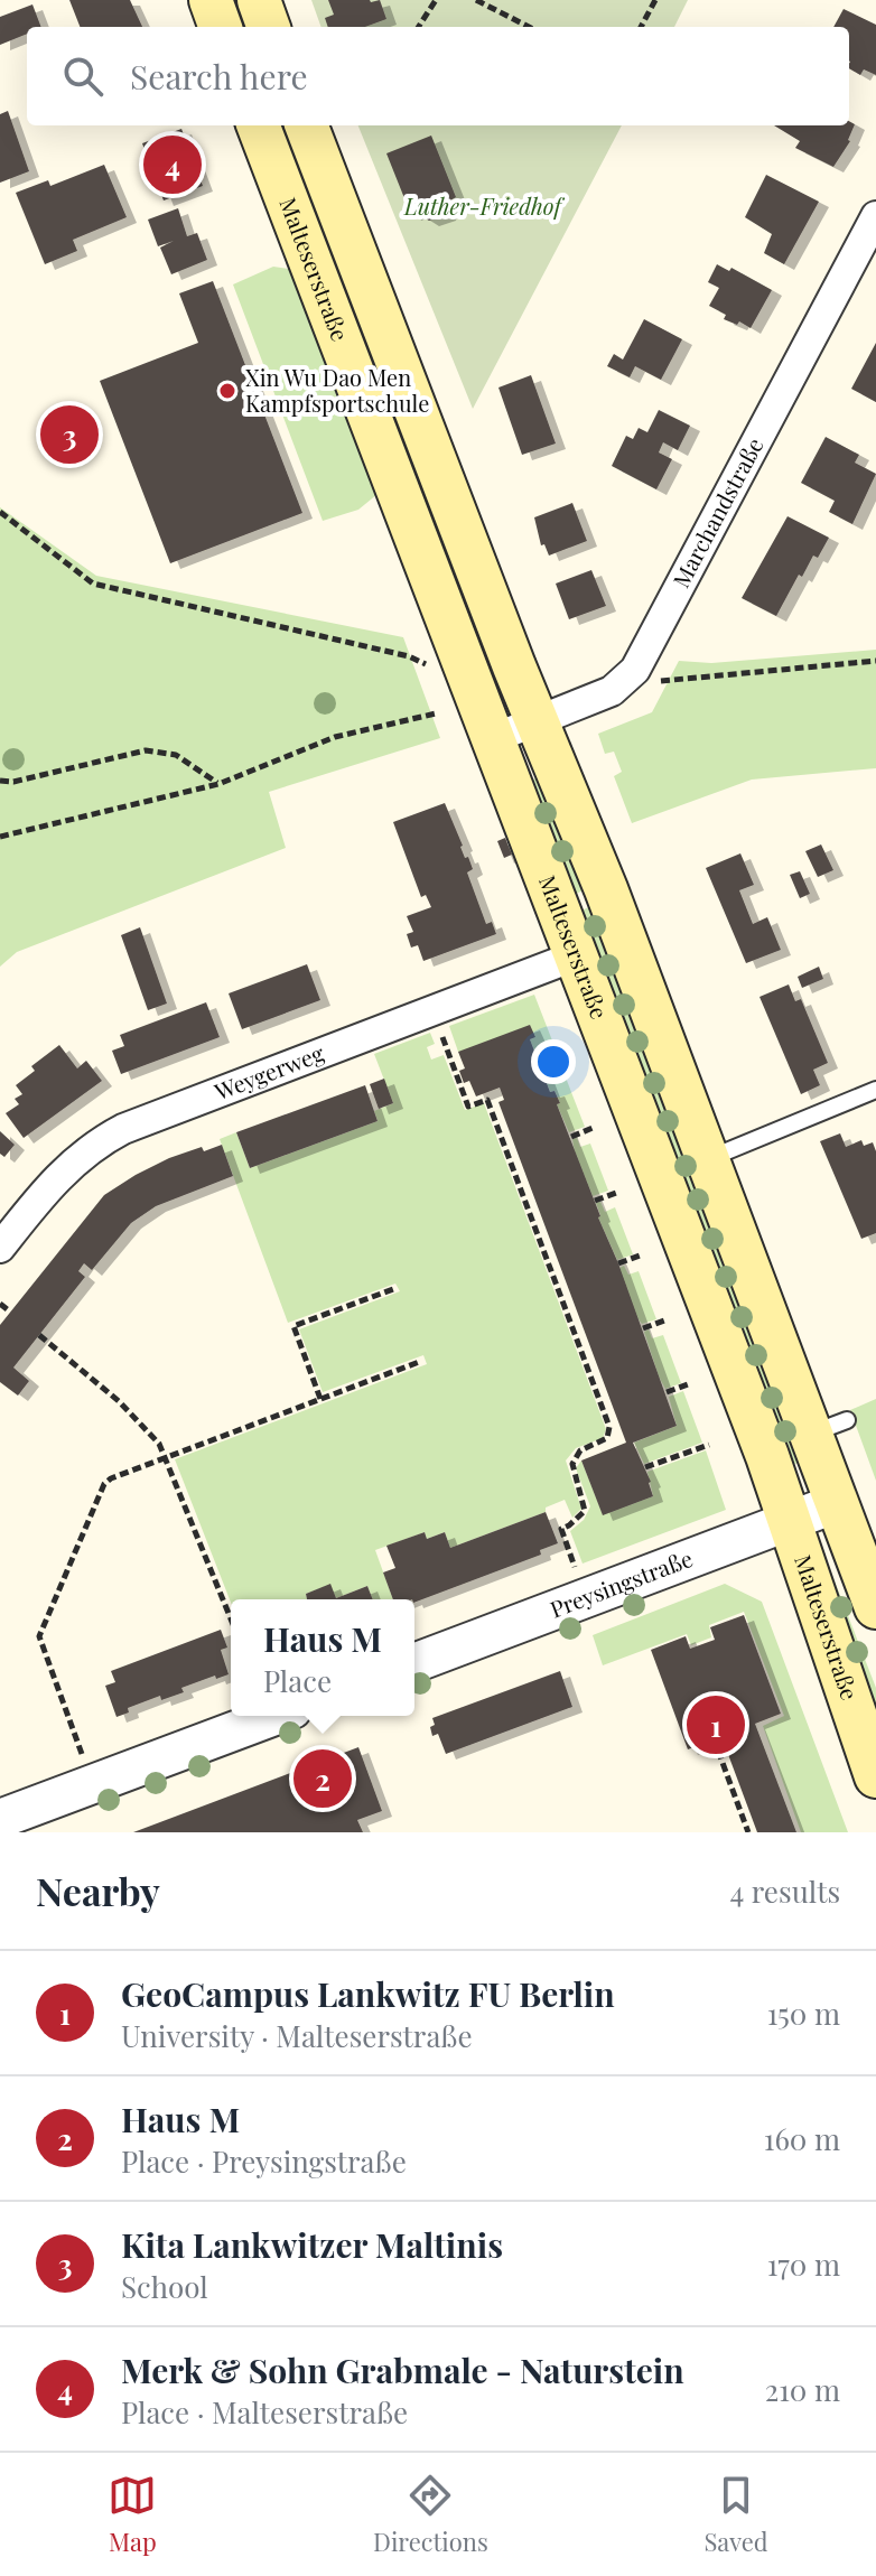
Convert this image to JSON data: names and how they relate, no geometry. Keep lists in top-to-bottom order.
{
  "streets": {
    "main road": ["Malteserstraße"],
    "street": ["Marchandstraße", "Weygerweg", "Preysingstraße"]
  },
  "crossings": [
    ["Malteserstraße", "Marchandstraße"],
    ["Malteserstraße", "Weygerweg"],
    ["Malteserstraße", "Preysingstraße"]
  ],
  "parks": ["Luther-Friedhof"],
  "places": ["Xin Wu Dao Men Kampfsportschule"],
  "page": {
    "search": "Search here",
    "pins": [
      "4",
      "3",
      "1",
      "2"
    ],
    "popup": ["Haus M", "Place"],
    "heading": ["Nearby", "4 results"],
    "list": [
      {
        "mark": "1",
        "name": "GeoCampus Lankwitz FU Berlin",
        "note": "University · Malteserstraße",
        "value": "150 m"
      },
      {
        "mark": "2",
        "name": "Haus M",
        "note": "Place · Preysingstraße",
        "value": "160 m"
      },
      {
        "mark": "3",
        "name": "Kita Lankwitzer Maltinis",
        "note": "School",
        "value": "170 m"
      },
      {
        "mark": "4",
        "name": "Merk & Sohn Grabmale - Naturstein",
        "note": "Place · Malteserstraße",
        "value": "210 m"
      }
    ],
    "nav": ["Map", "Directions", "Saved"]
  }
}
